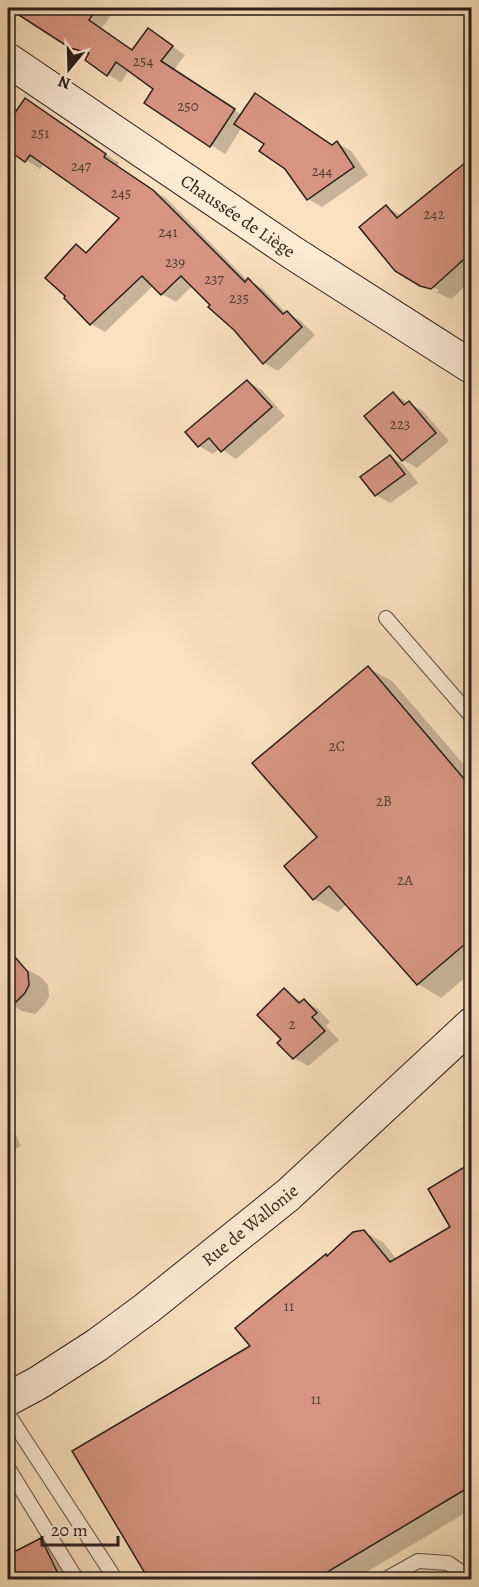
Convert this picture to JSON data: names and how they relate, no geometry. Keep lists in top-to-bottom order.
{
  "streets": {
    "street": ["Chaussée de Liège", "Rue de Wallonie"]
  },
  "house_numbers": [
    "254",
    "250",
    "251",
    "247",
    "244",
    "245",
    "242",
    "241",
    "239",
    "237",
    "235",
    "223",
    "2C",
    "2B",
    "2A",
    "2",
    "11",
    "11"
  ],
  "scale_bar": "20 m",
  "north": "bottom"
}
